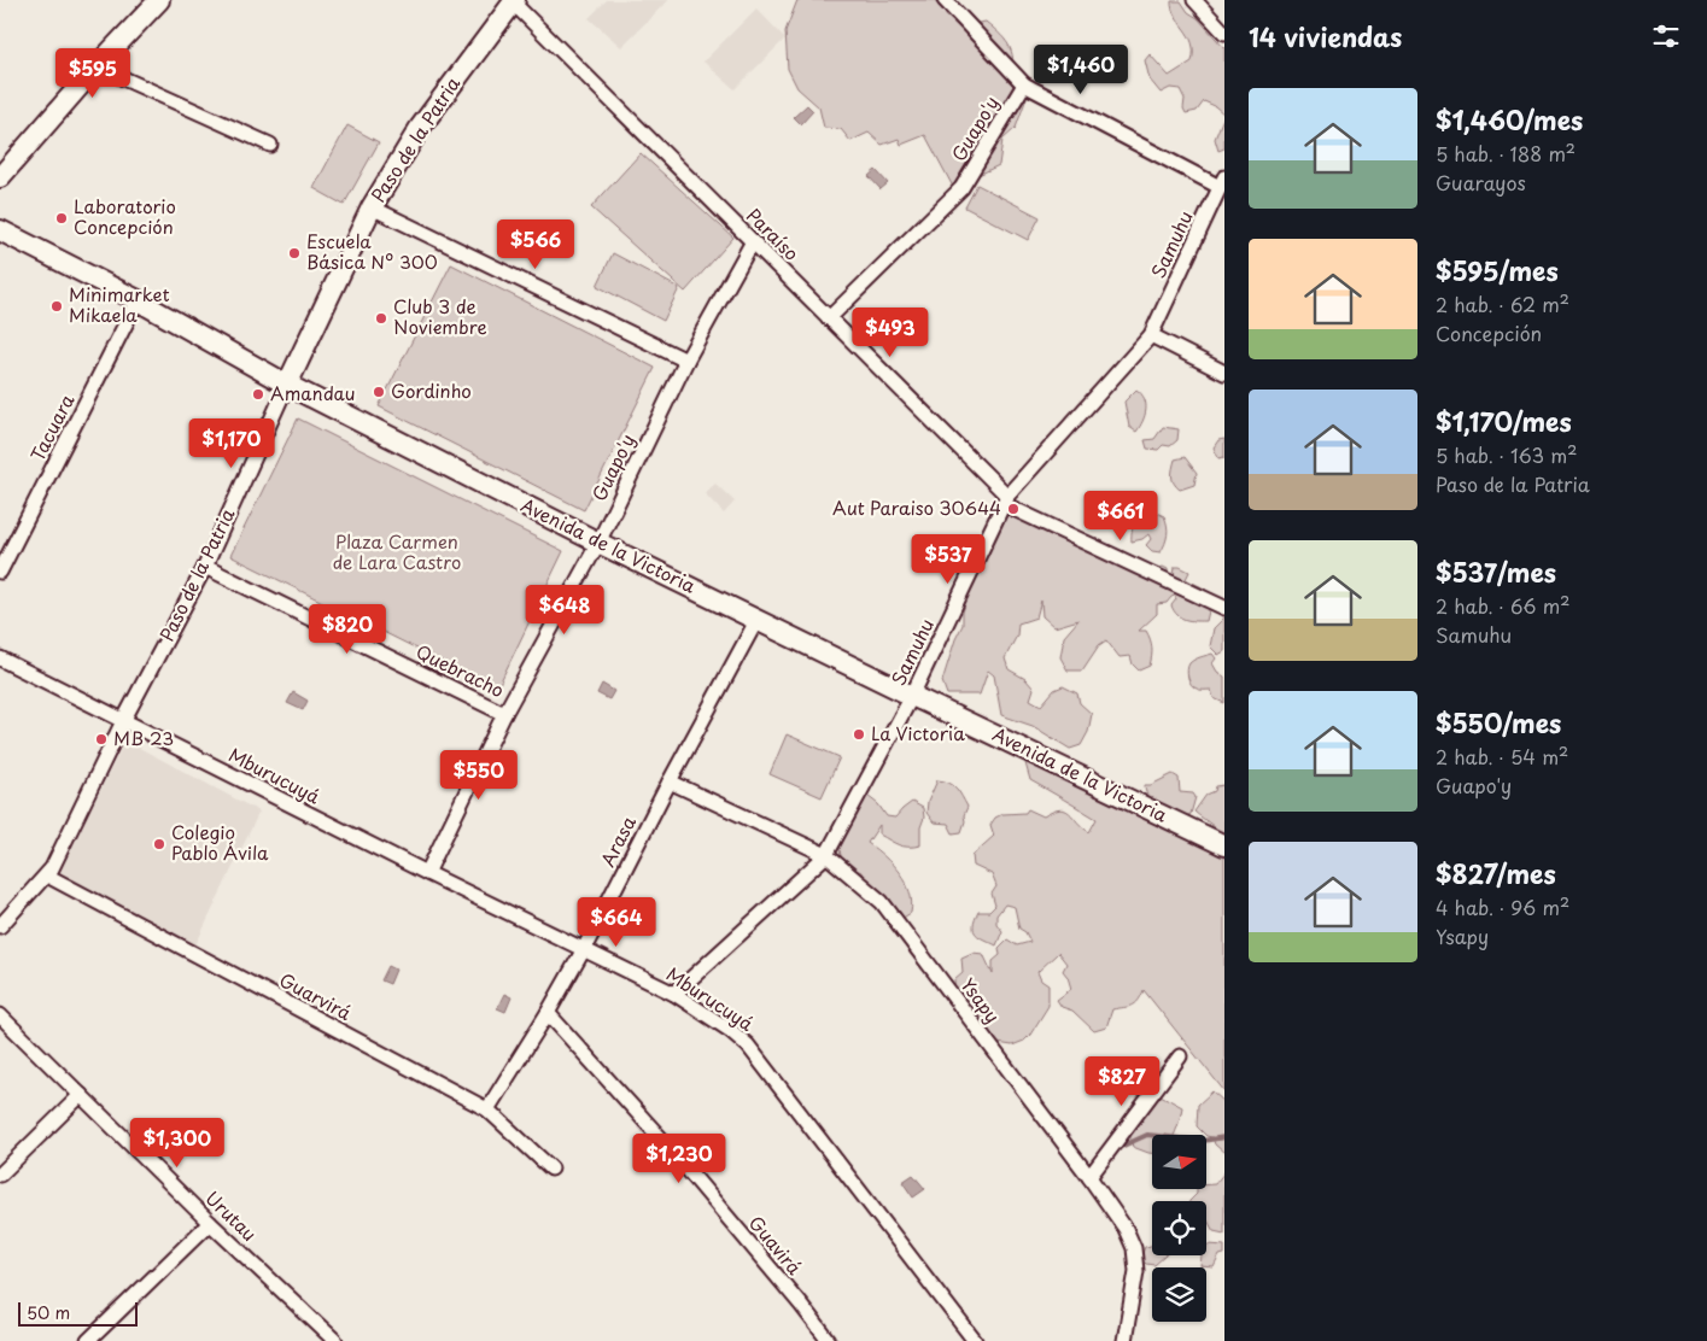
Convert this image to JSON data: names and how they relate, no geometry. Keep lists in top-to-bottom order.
{
  "streets": {
    "main road": ["Paso de la Patria", "Avenida de la Victoria"],
    "street": [
      "Guapo'y",
      "Paraíso",
      "Samuhu",
      "Tacuara",
      "Quebracho",
      "Mburucuyá",
      "Arasa",
      "Guarvirá",
      "Ysapy",
      "Urutau",
      "Guavirá"
    ]
  },
  "crossings": [
    ["Guapo'y", "Paraíso"],
    ["Guapo'y", "Avenida de la Victoria"],
    ["Guapo'y", "Quebracho"],
    ["Guapo'y", "Mburucuyá"],
    ["Paso de la Patria", "Paraíso"],
    ["Paso de la Patria", "Avenida de la Victoria"],
    ["Paso de la Patria", "Quebracho"],
    ["Paso de la Patria", "Mburucuyá"],
    ["Paso de la Patria", "Guarvirá"],
    ["Paraíso", "Samuhu"],
    ["Samuhu", "Avenida de la Victoria"],
    ["Samuhu", "Mburucuyá"],
    ["Samuhu", "Ysapy"],
    ["Tacuara", "Avenida de la Victoria"],
    ["Avenida de la Victoria", "Arasa"],
    ["Mburucuyá", "Arasa"],
    ["Arasa", "Guarvirá"],
    ["Arasa", "Ysapy"],
    ["Arasa", "Guavirá"]
  ],
  "parks": ["Plaza Carmen de Lara Castro"],
  "places": [
    "Laboratorio Concepción",
    "Escuela Básica Nº 300",
    "Minimarket Mikaela",
    "Club 3 de Noviembre",
    "Gordinho",
    "Amandau",
    "Aut Paraiso 30644",
    "La Victoria",
    "MB 23",
    "Colegio Pablo Ávila"
  ],
  "scale_bar": "50 m",
  "north": "right",
  "page": {
    "heading": "14 viviendas",
    "price": [
      "$1,460",
      "$595",
      "$566",
      "$493",
      "$1,170",
      "$661",
      "$537",
      "$648",
      "$820",
      "$550",
      "$664",
      "$827",
      "$1,300",
      "$1,230"
    ],
    "list": [
      {
        "name": "$1,460/mes",
        "note": "5 hab. · 188 m² · Guarayos"
      },
      {
        "name": "$595/mes",
        "note": "2 hab. · 62 m² · Concepción"
      },
      {
        "name": "$1,170/mes",
        "note": "5 hab. · 163 m² · Paso de la Patria"
      },
      {
        "name": "$537/mes",
        "note": "2 hab. · 66 m² · Samuhu"
      },
      {
        "name": "$550/mes",
        "note": "2 hab. · 54 m² · Guapo'y"
      },
      {
        "name": "$827/mes",
        "note": "4 hab. · 96 m² · Ysapy"
      }
    ],
    "scale": "50 m"
  }
}
